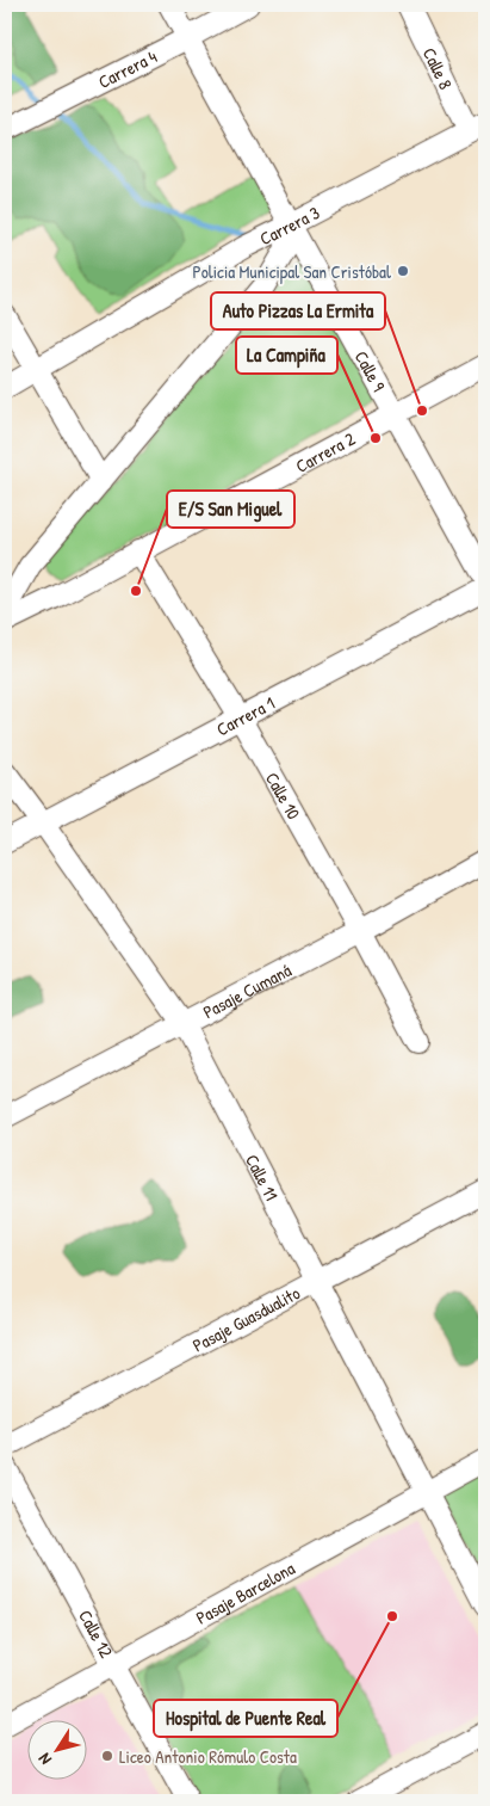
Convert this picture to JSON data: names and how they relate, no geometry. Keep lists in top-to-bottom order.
{
  "streets": {
    "street": [
      "Carrera 4",
      "Calle 8",
      "Carrera 3",
      "Calle 9",
      "Carrera 2",
      "Carrera 1",
      "Calle 10",
      "Pasaje Cumaná",
      "Calle 11",
      "Pasaje Guasdualito",
      "Pasaje Barcelona",
      "Calle 12"
    ]
  },
  "crossings": [
    ["Carrera 4", "Calle 9"],
    ["Calle 8", "Carrera 3"],
    ["Carrera 3", "Calle 9"],
    ["Calle 9", "Carrera 2"],
    ["Carrera 2", "Calle 10"],
    ["Carrera 1", "Calle 10"],
    ["Carrera 1", "Calle 11"],
    ["Calle 10", "Pasaje Cumaná"],
    ["Pasaje Cumaná", "Calle 11"],
    ["Calle 11", "Pasaje Guasdualito"],
    ["Calle 11", "Pasaje Barcelona"],
    ["Pasaje Barcelona", "Calle 12"]
  ],
  "places": [
    "Policia Municipal San Cristóbal",
    "Auto Pizzas La Ermita",
    "La Campiña",
    "E/S San Miguel",
    "Hospital de Puente Real",
    "Liceo Antonio Rómulo Costa"
  ],
  "north": "bottom left"
}
